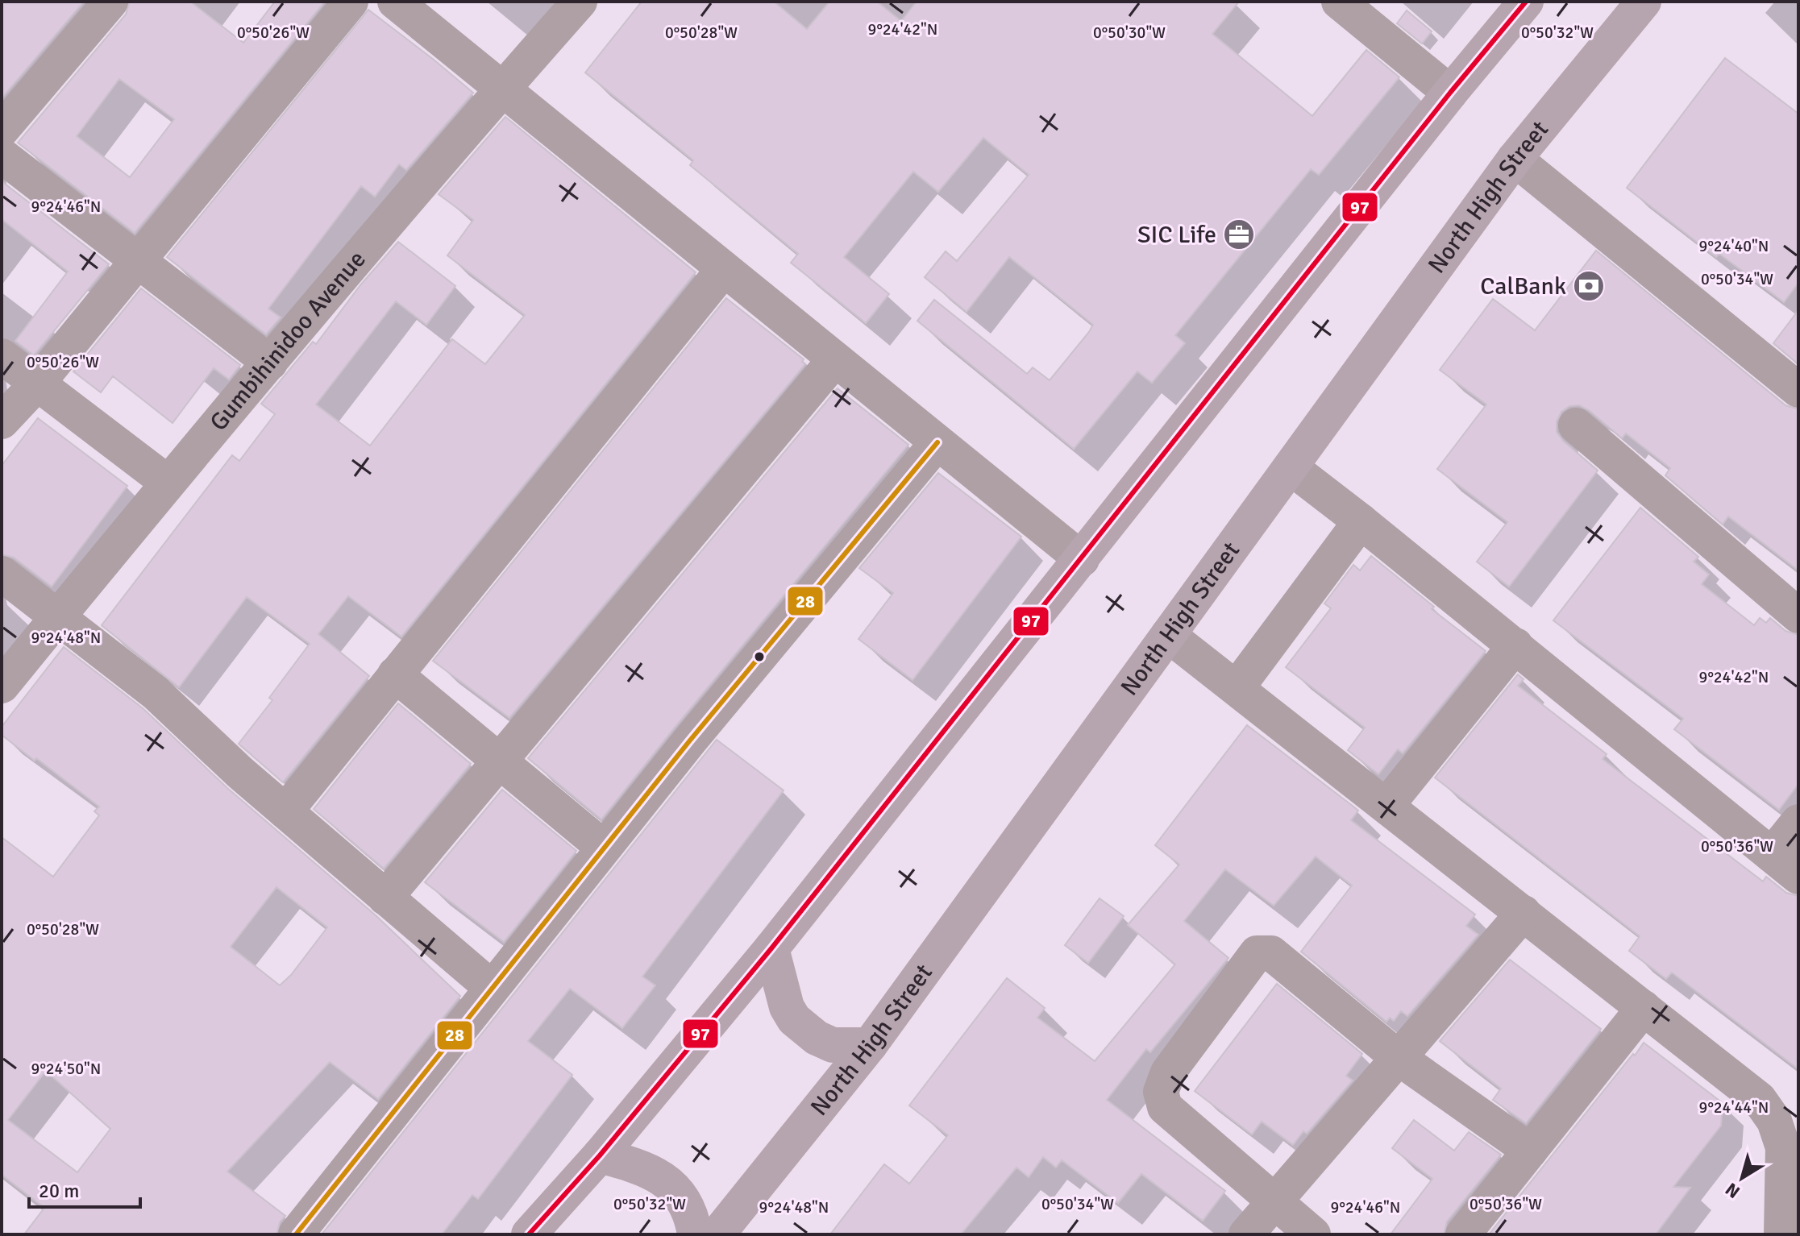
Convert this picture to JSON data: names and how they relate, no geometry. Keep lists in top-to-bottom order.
{
  "streets": {
    "highway": ["North High Street"],
    "street": ["Gumbihinidoo Avenue"]
  },
  "places": {
    "office": ["SIC Life"],
    "bank": ["CalBank"]
  },
  "lines": ["transit line 97", "transit line 28"],
  "scale_bar": "20 m",
  "north": "bottom left",
  "coordinates": [
    "9°24'42\"N",
    "0°50'26\"W",
    "0°50'28\"W",
    "0°50'30\"W",
    "0°50'32\"W",
    "9°24'46\"N",
    "9°24'40\"N",
    "0°50'34\"W",
    "9°24'48\"N",
    "0°50'36\"W",
    "9°24'50\"N",
    "9°24'44\"N"
  ]
}
